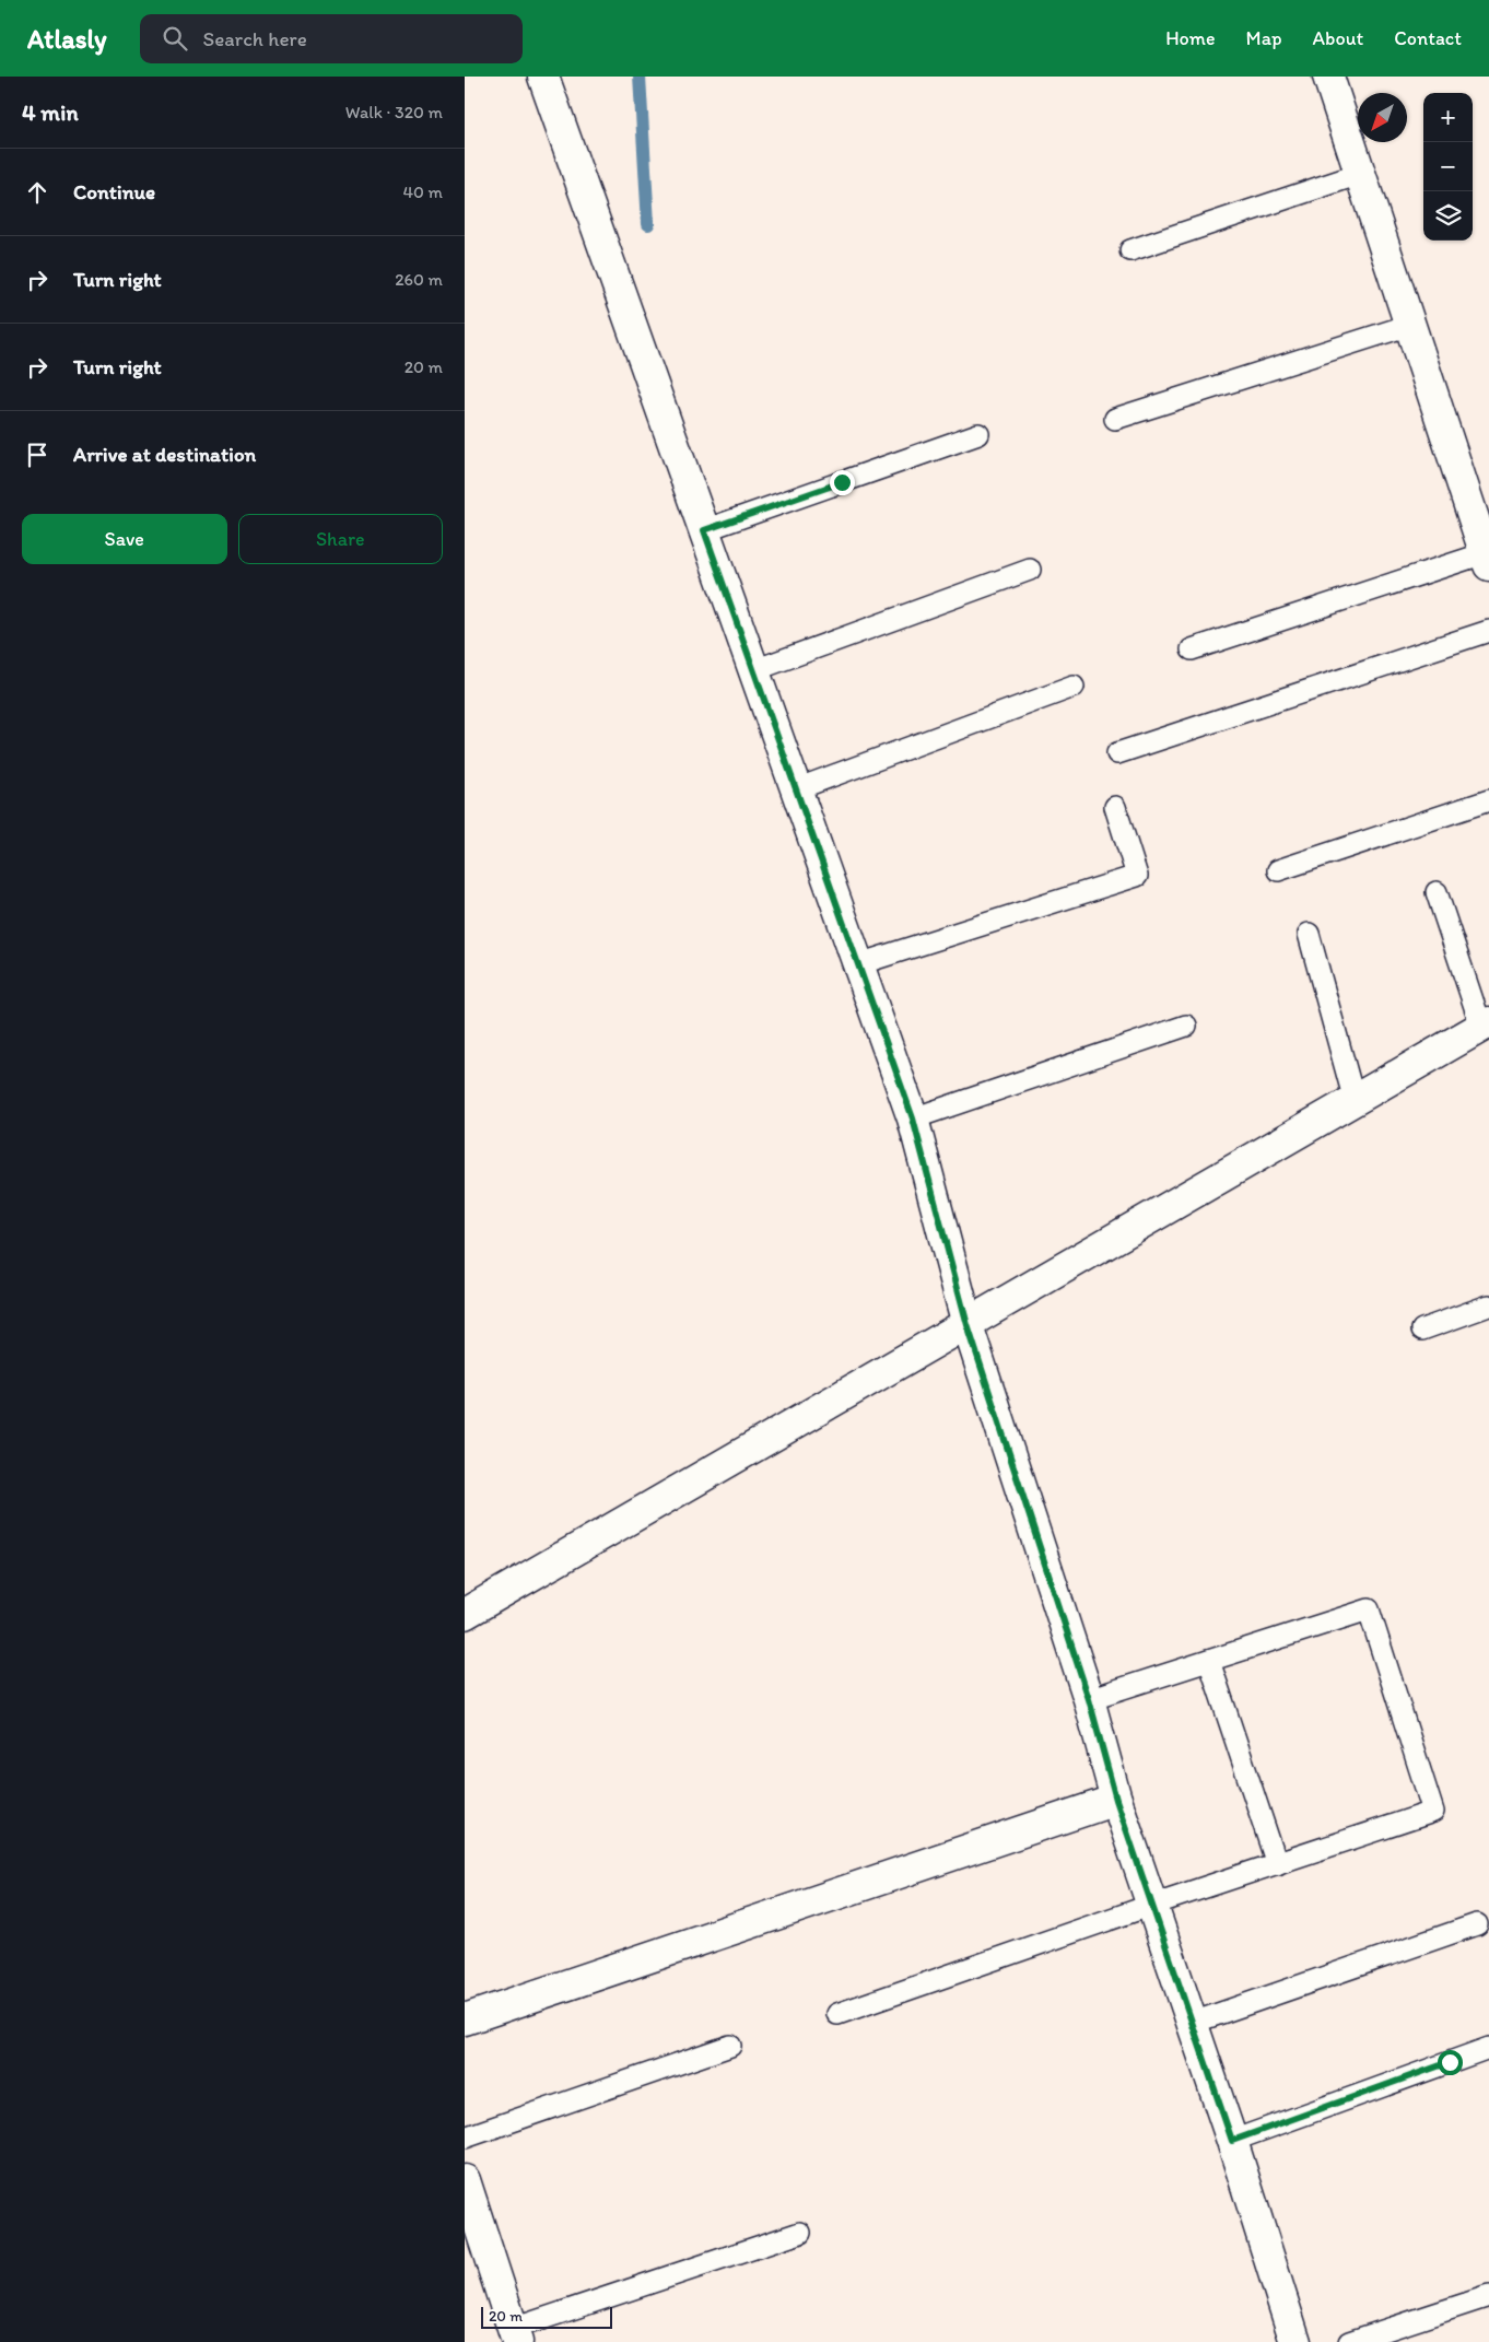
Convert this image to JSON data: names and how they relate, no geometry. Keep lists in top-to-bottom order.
{
  "scale_bar": "20 m",
  "north": "bottom left",
  "page": {
    "header": "Atlasly",
    "search": "Search here",
    "nav": [
      "Home",
      "Map",
      "About",
      "Contact"
    ],
    "heading": ["4 min", "Walk · 320 m"],
    "map_buttons": ["+", "−"],
    "list": [
      ["Continue", "40 m"],
      ["Turn right", "260 m"],
      ["Turn right", "20 m"],
      "Arrive at destination"
    ],
    "buttons": ["Save", "Share"],
    "scale": "20 m"
  }
}
